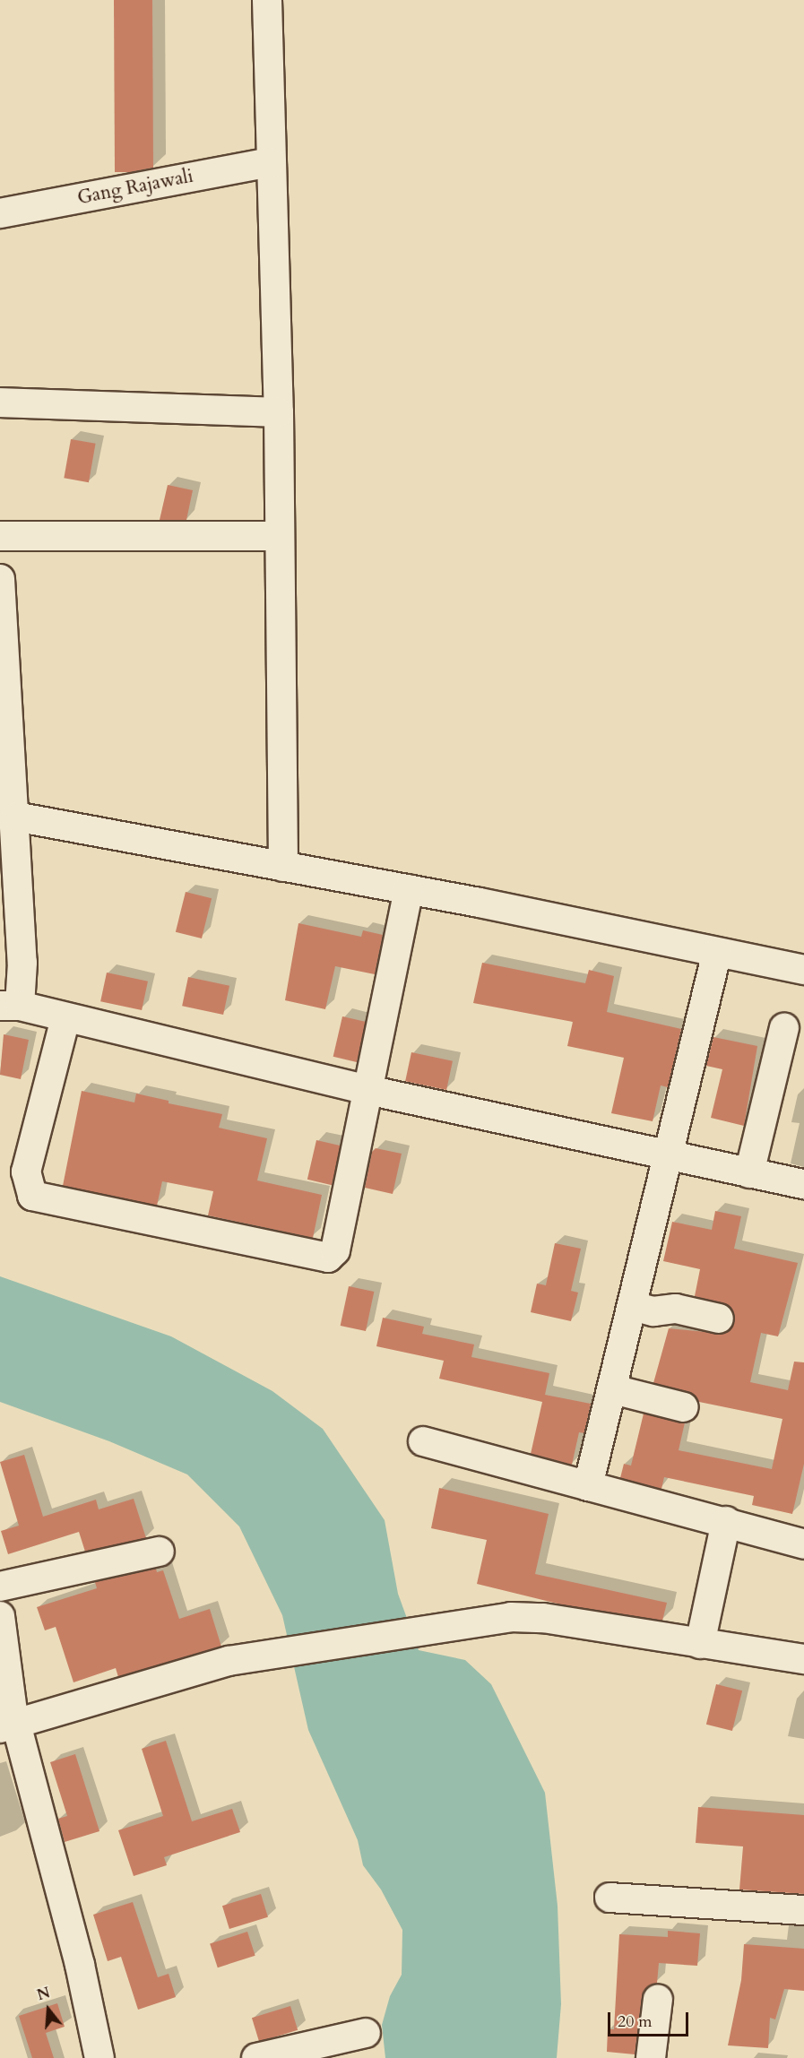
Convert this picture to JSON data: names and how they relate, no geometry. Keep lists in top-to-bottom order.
{
  "streets": {
    "street": ["Gang Rajawali"]
  },
  "scale_bar": "20 m",
  "north": "top"
}
